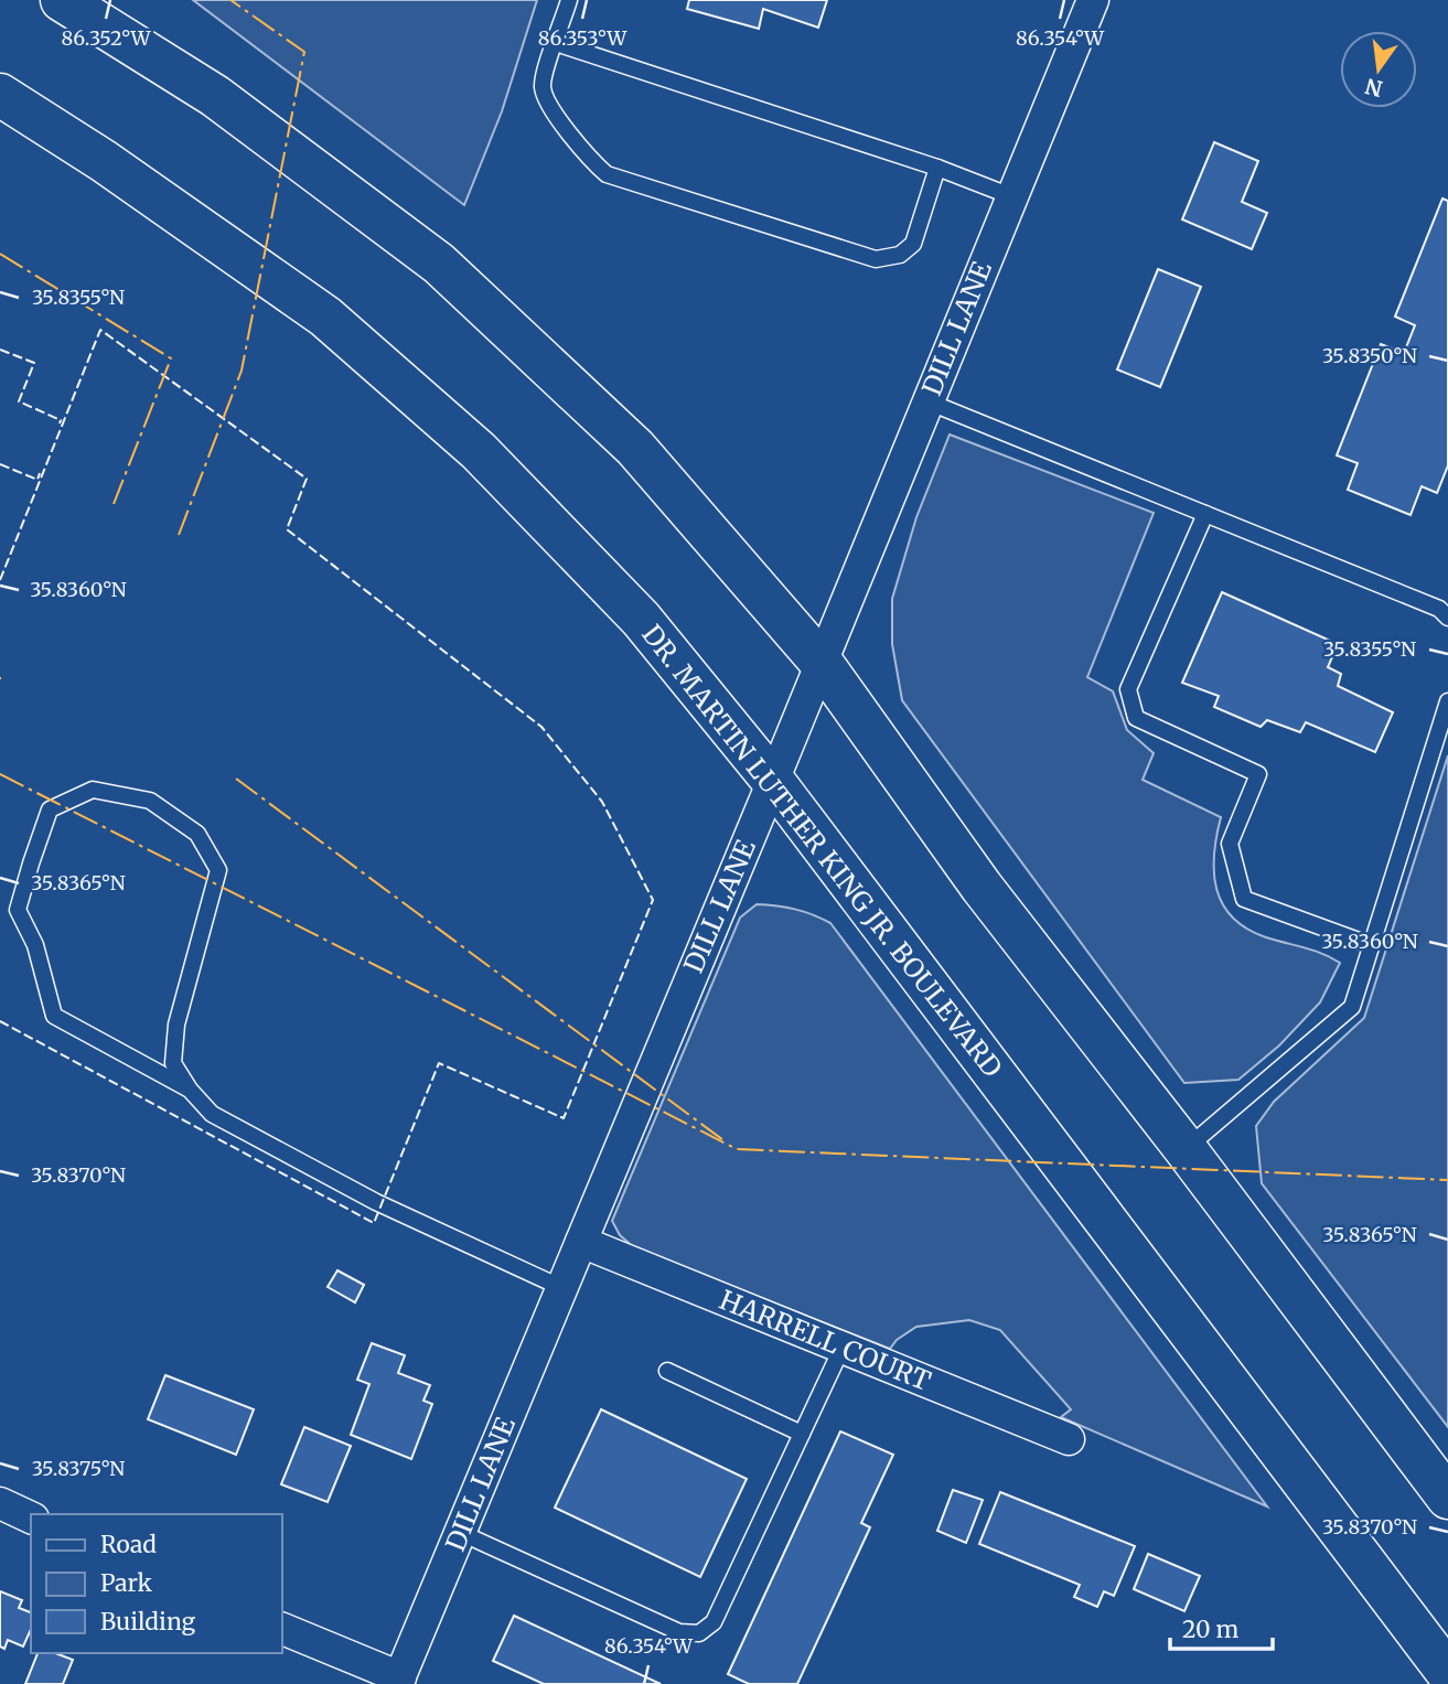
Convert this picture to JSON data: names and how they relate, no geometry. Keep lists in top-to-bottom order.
{
  "streets": {
    "main road": ["DR. MARTIN LUTHER KING JR. BOULEVARD"],
    "street": ["DILL LANE", "HARRELL COURT"]
  },
  "crossings": [
    ["DILL LANE", "DR. MARTIN LUTHER KING JR. BOULEVARD"],
    ["DILL LANE", "HARRELL COURT"]
  ],
  "legend": ["Road", "Park", "Building"],
  "scale_bar": "20 m",
  "north": "bottom",
  "coordinates": [
    "86.352°W",
    "86.353°W",
    "86.354°W",
    "35.8355°N",
    "35.8350°N",
    "35.8360°N",
    "35.8365°N",
    "35.8370°N",
    "35.8375°N"
  ]
}
